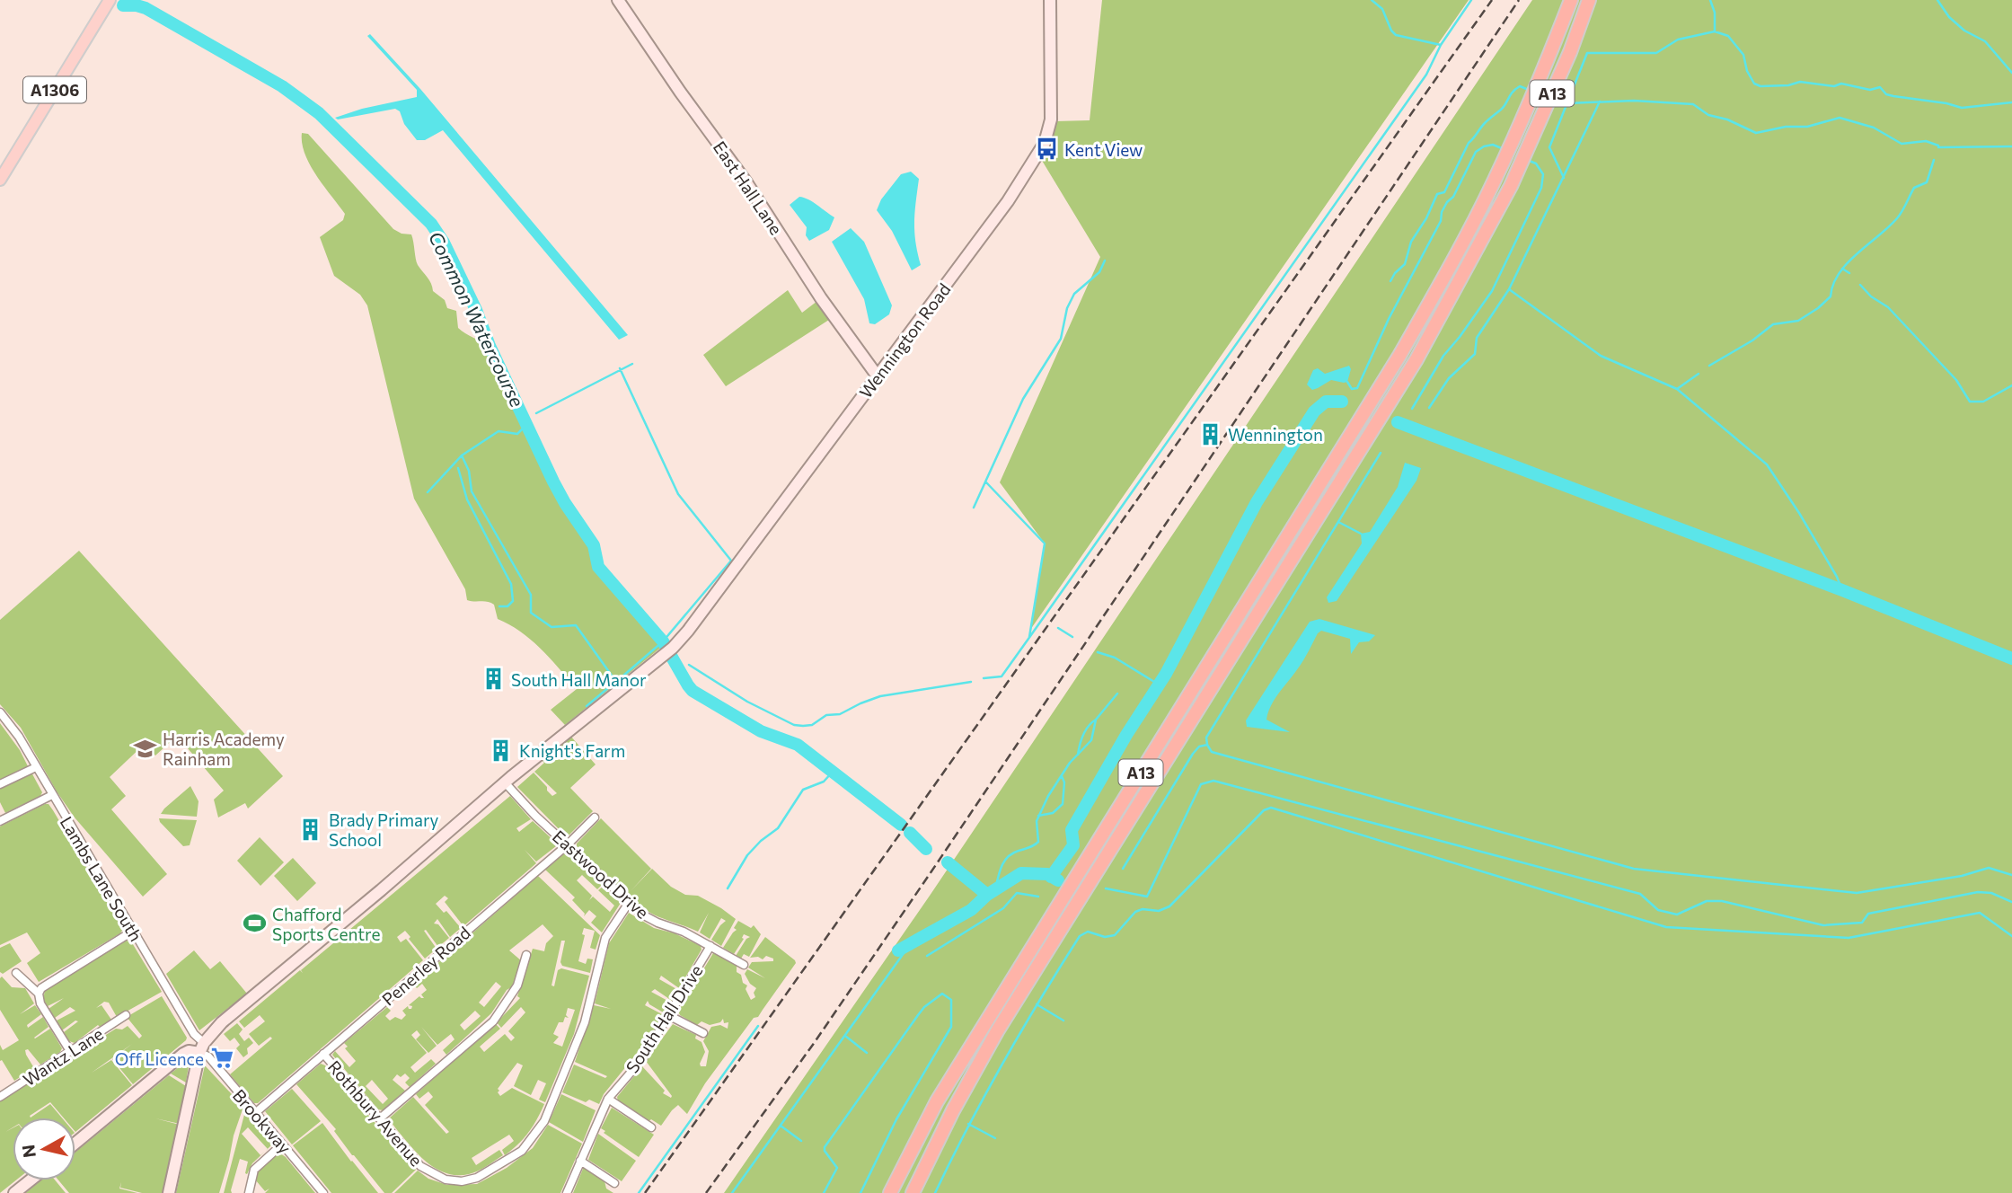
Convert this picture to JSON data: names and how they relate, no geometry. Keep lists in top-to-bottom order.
{
  "streets": {
    "highway": ["A13"],
    "main road": ["A1306", "East Hall Lane", "Wennington Road"],
    "street": [
      "Eastwood Drive",
      "Lambs Lane South",
      "Penerley Road",
      "South Hall Drive",
      "Wantz Lane",
      "Rothbury Avenue",
      "Brookway"
    ]
  },
  "crossings": [
    ["East Hall Lane", "Wennington Road"],
    ["Wennington Road", "Eastwood Drive"],
    ["Eastwood Drive", "Penerley Road"],
    ["Eastwood Drive", "South Hall Drive"],
    ["Eastwood Drive", "Rothbury Avenue"],
    ["Lambs Lane South", "Brookway"],
    ["Penerley Road", "Rothbury Avenue"],
    ["Penerley Road", "Brookway"]
  ],
  "water": ["Common Watercourse"],
  "places": {
    "bus stop": ["Kent View"],
    "building": [
      "Wennington",
      "South Hall Manor",
      "Knight's Farm",
      "Brady Primary School"
    ],
    "school or university": ["Harris Academy Rainham"],
    "sports": ["Chafford Sports Centre"],
    "supermarket": ["Off Licence"]
  },
  "north": "left"
}
